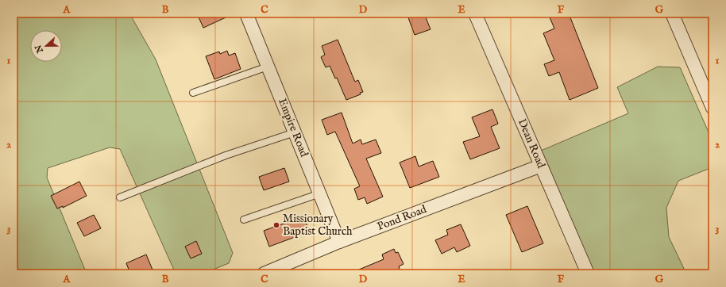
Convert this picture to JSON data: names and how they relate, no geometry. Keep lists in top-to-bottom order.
{
  "streets": {
    "street": ["Empire Road", "Dean Road", "Pond Road"]
  },
  "crossings": [
    ["Empire Road", "Pond Road"],
    ["Dean Road", "Pond Road"]
  ],
  "places": ["Missionary Baptist Church"],
  "north": "left",
  "grid": {
    "columns": [
      "A",
      "B",
      "C",
      "D",
      "E",
      "F",
      "G"
    ],
    "rows": ["1", "2", "3"]
  }
}
